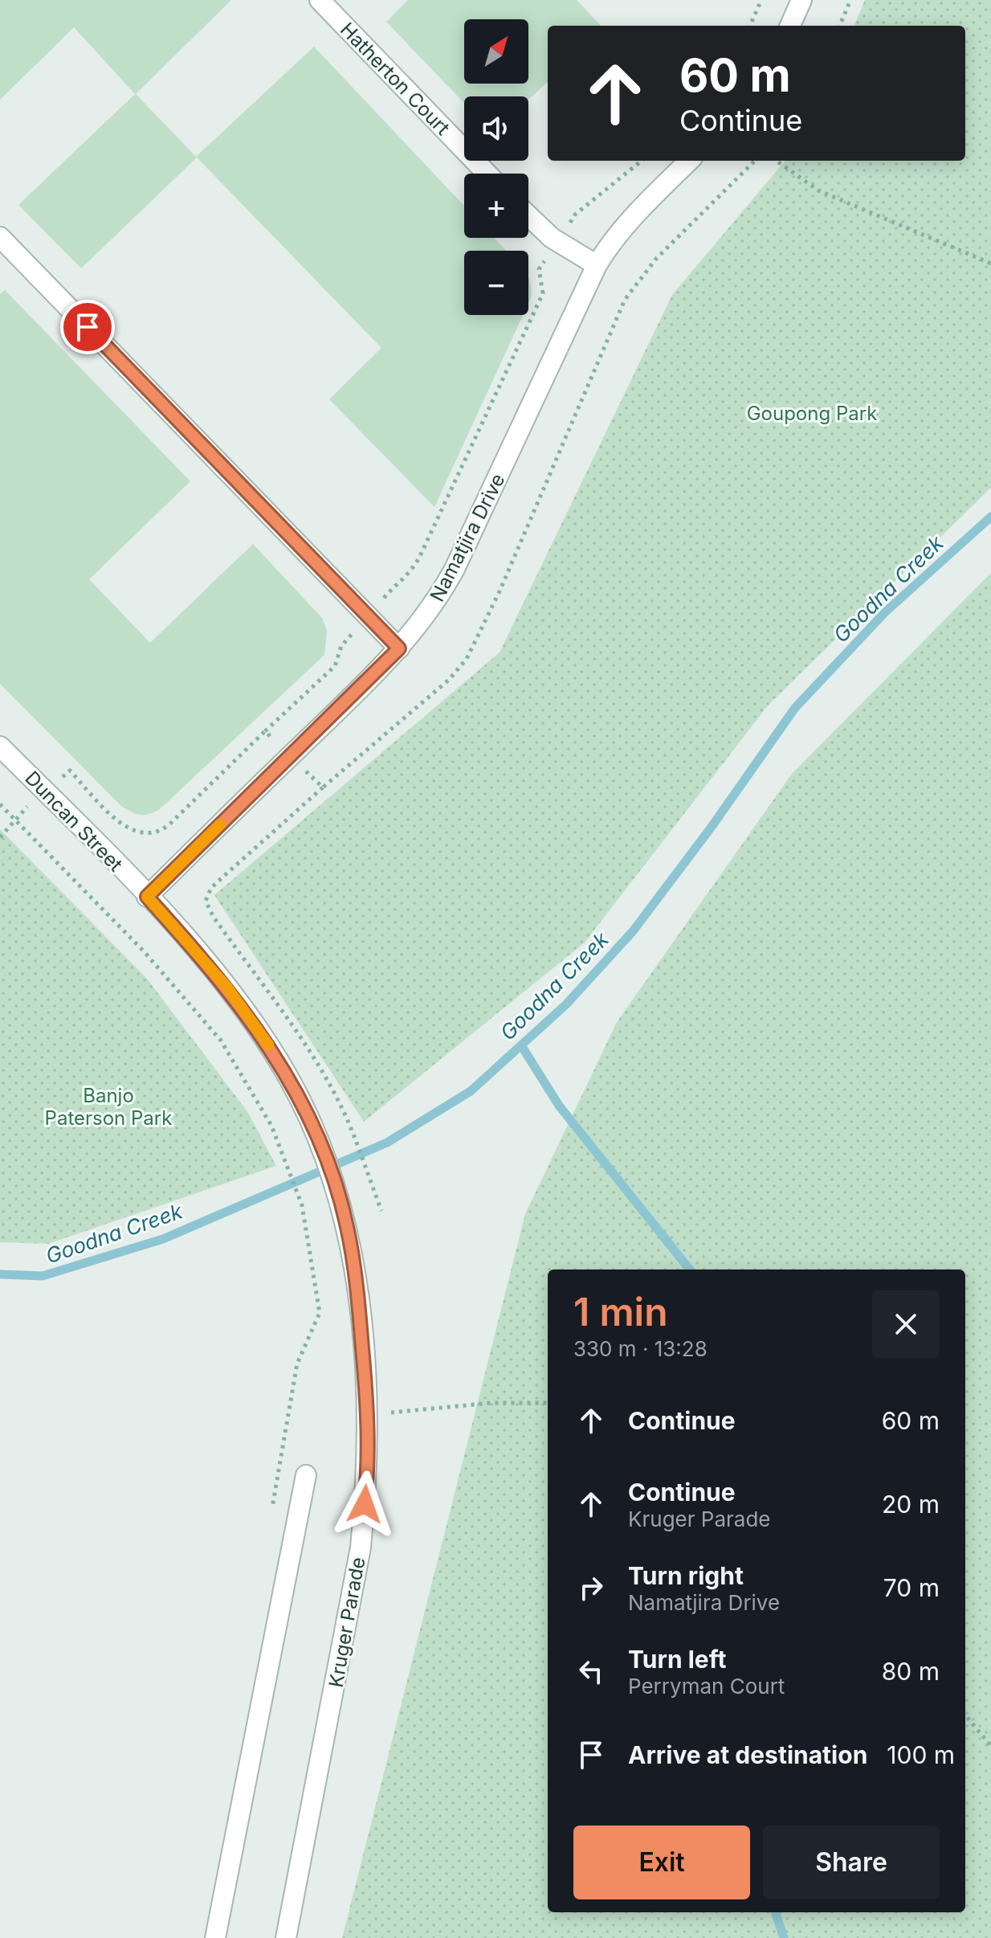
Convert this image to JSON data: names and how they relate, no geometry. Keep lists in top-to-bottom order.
{
  "streets": {
    "street": [
      "Hatherton Court",
      "Namatjira Drive",
      "Duncan Street",
      "Kruger Parade"
    ]
  },
  "crossings": [
    ["Namatjira Drive", "Duncan Street"],
    ["Namatjira Drive", "Kruger Parade"],
    ["Duncan Street", "Kruger Parade"]
  ],
  "water": ["Goodna Creek"],
  "parks": ["Goupong Park", "Banjo Paterson Park"],
  "north": "top right",
  "page": {
    "map_buttons": ["+", "−"],
    "turn": ["60 m", "Continue"],
    "heading": ["1 min", "330 m · 13:28"],
    "list": [
      {
        "name": "Continue",
        "value": "60 m"
      },
      {
        "name": "Continue",
        "note": "Kruger Parade",
        "value": "20 m"
      },
      {
        "name": "Turn right",
        "note": "Namatjira Drive",
        "value": "70 m"
      },
      {
        "name": "Turn left",
        "note": "Perryman Court",
        "value": "80 m"
      },
      {
        "name": "Arrive at destination",
        "value": "100 m"
      }
    ],
    "buttons": ["Exit", "Share"]
  }
}
